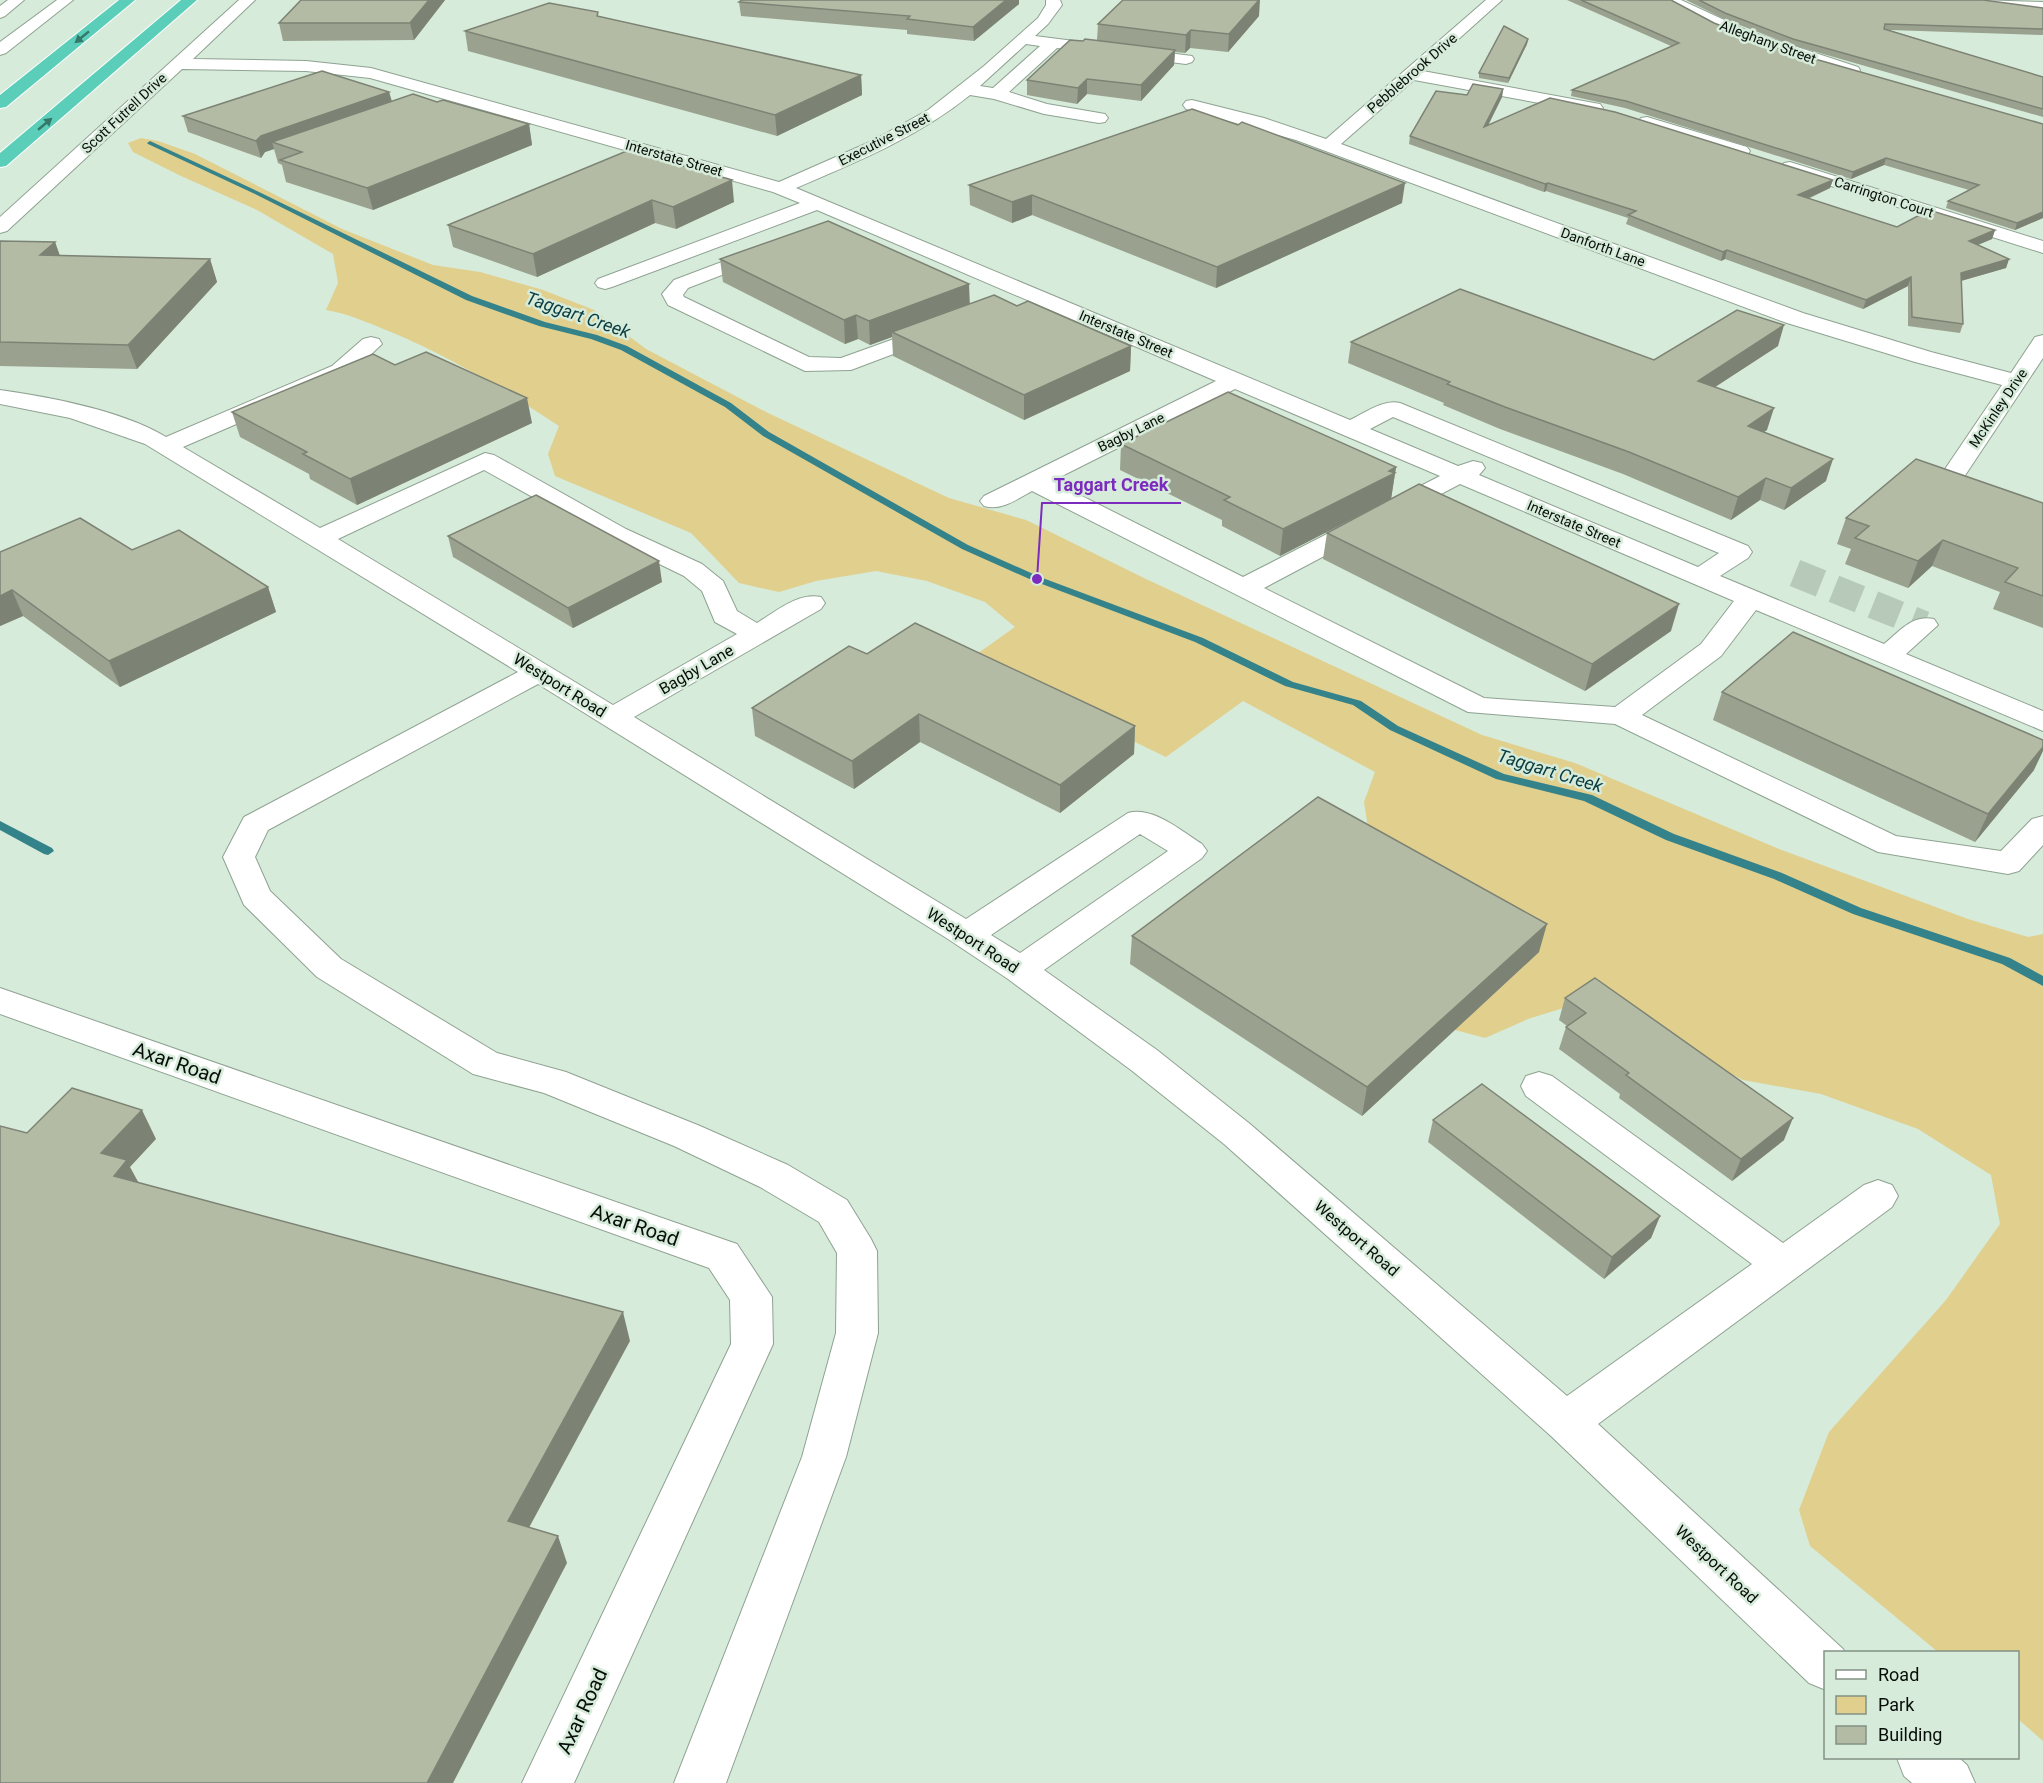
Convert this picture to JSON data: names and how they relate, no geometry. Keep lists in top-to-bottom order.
{
  "streets": {
    "street": [
      "Alleghany Street",
      "Pebblebrook Drive",
      "Scott Futrell Drive",
      "Executive Street",
      "Interstate Street",
      "Carrington Court",
      "Danforth Lane",
      "McKinley Drive",
      "Bagby Lane",
      "Westport Road",
      "Axar Road"
    ]
  },
  "crossings": [
    ["Pebblebrook Drive", "Danforth Lane"],
    ["Scott Futrell Drive", "Interstate Street"],
    ["Executive Street", "Interstate Street"],
    ["Interstate Street", "Bagby Lane"],
    ["Danforth Lane", "McKinley Drive"],
    ["Bagby Lane", "Westport Road"]
  ],
  "water": ["Taggart Creek"],
  "places": ["Taggart Creek"],
  "legend": ["Road", "Park", "Building"]
}
